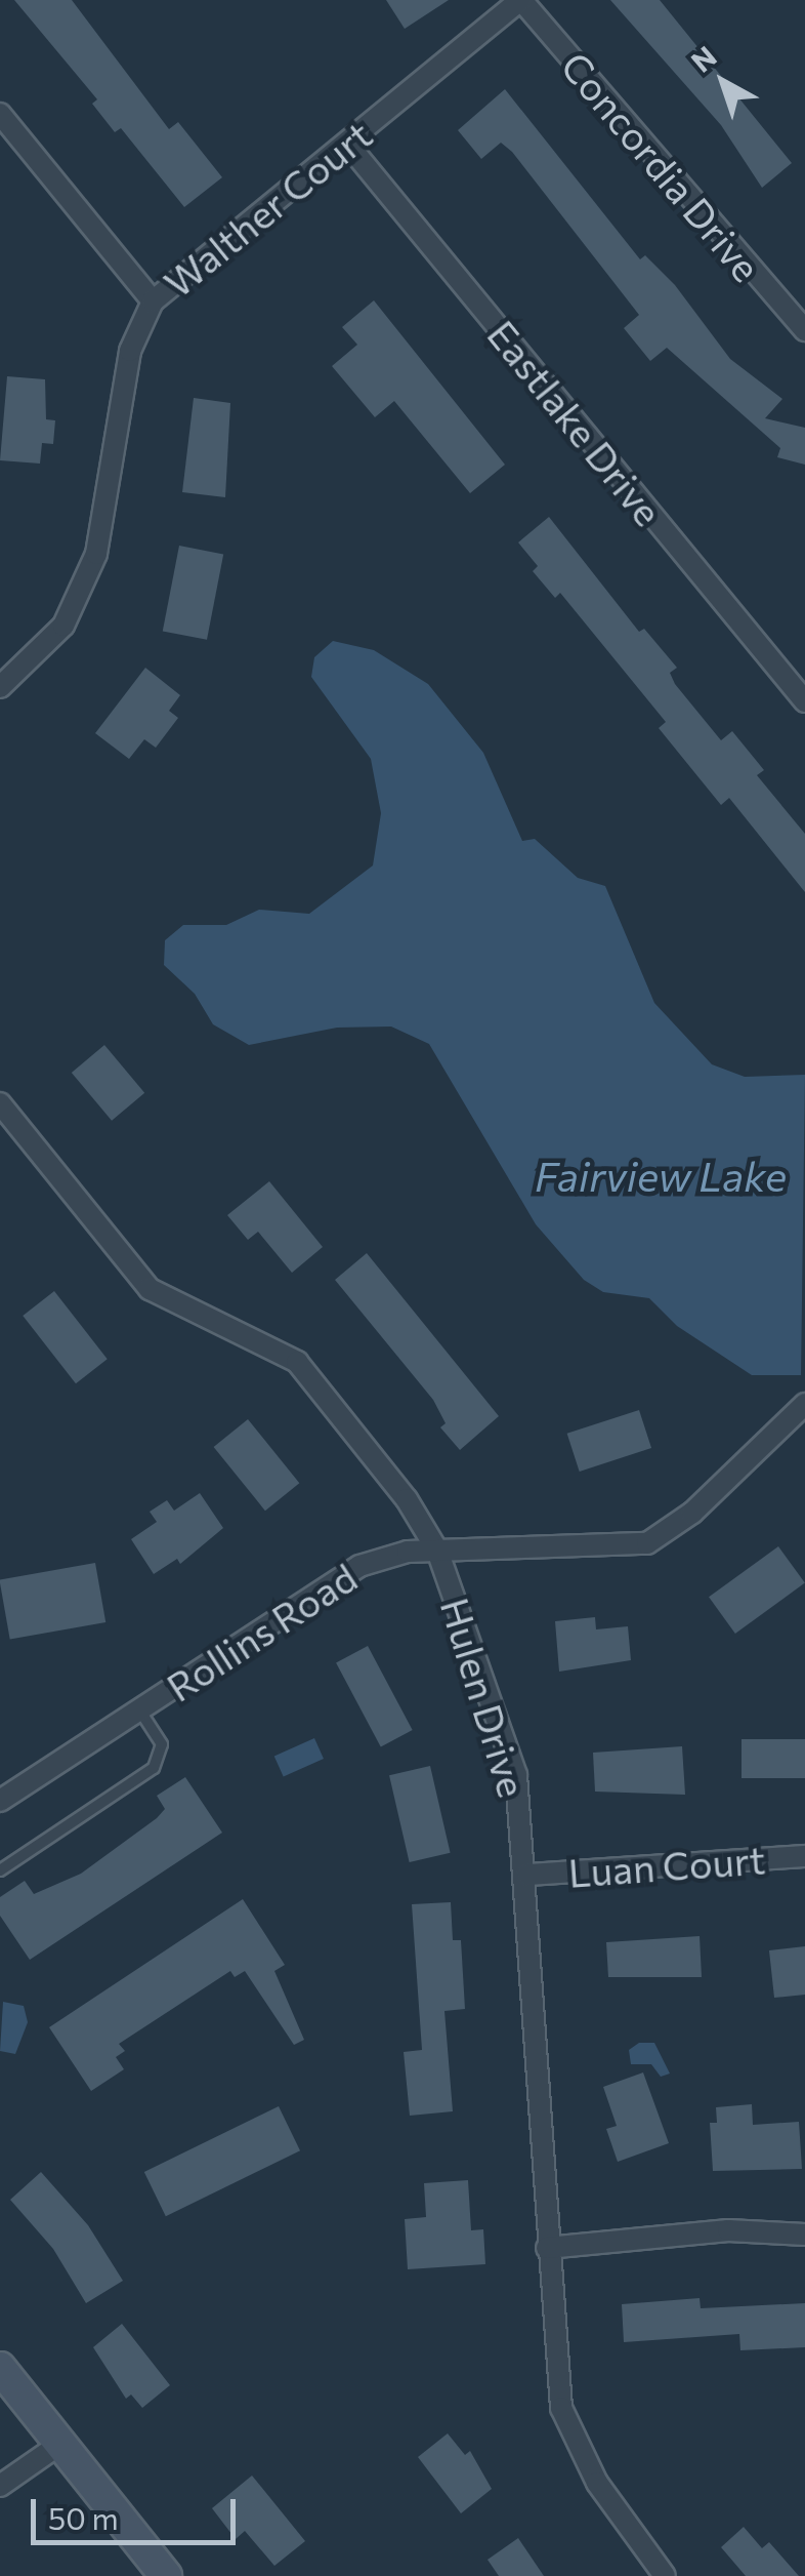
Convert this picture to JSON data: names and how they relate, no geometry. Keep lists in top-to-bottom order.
{
  "streets": {
    "street": [
      "Concordia Drive",
      "Walther Court",
      "Eastlake Drive",
      "Rollins Road",
      "Hulen Drive",
      "Luan Court"
    ]
  },
  "crossings": [
    ["Concordia Drive", "Walther Court"],
    ["Walther Court", "Eastlake Drive"],
    ["Rollins Road", "Hulen Drive"],
    ["Hulen Drive", "Luan Court"]
  ],
  "water": ["Fairview Lake"],
  "scale_bar": "50 m",
  "north": "top left"
}
